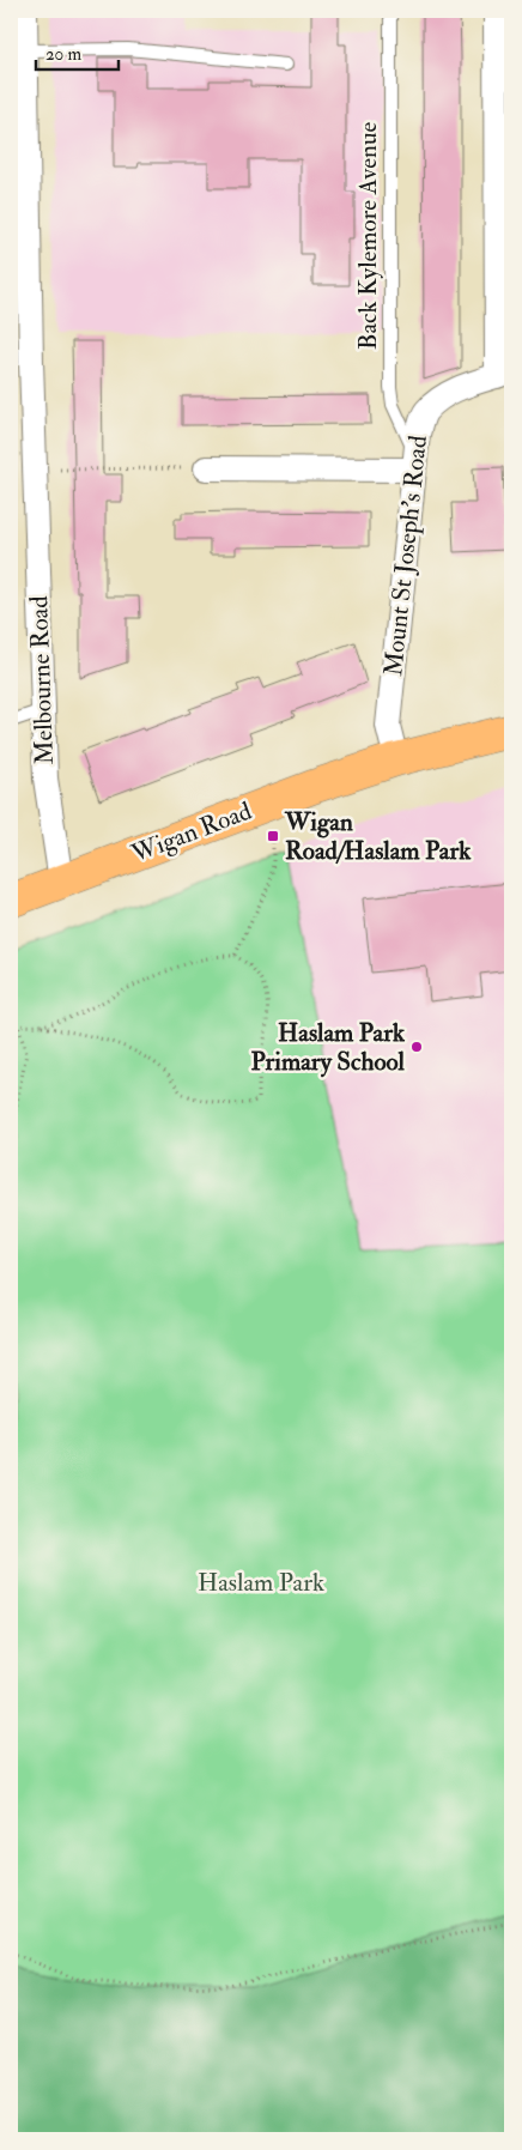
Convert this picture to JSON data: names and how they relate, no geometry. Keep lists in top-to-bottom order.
{
  "streets": {
    "main road": ["Wigan Road"],
    "street": ["Mount St Joseph's Road", "Melbourne Road"],
    "lane": ["Back Kylemore Avenue"]
  },
  "crossings": [
    ["Back Kylemore Avenue", "Mount St Joseph's Road"],
    ["Mount St Joseph's Road", "Wigan Road"],
    ["Melbourne Road", "Wigan Road"]
  ],
  "parks": ["Haslam Park"],
  "places": {
    "transit": ["Wigan Road/Haslam Park"],
    "other": ["Haslam Park Primary School"]
  },
  "scale_bar": "20 m"
}
